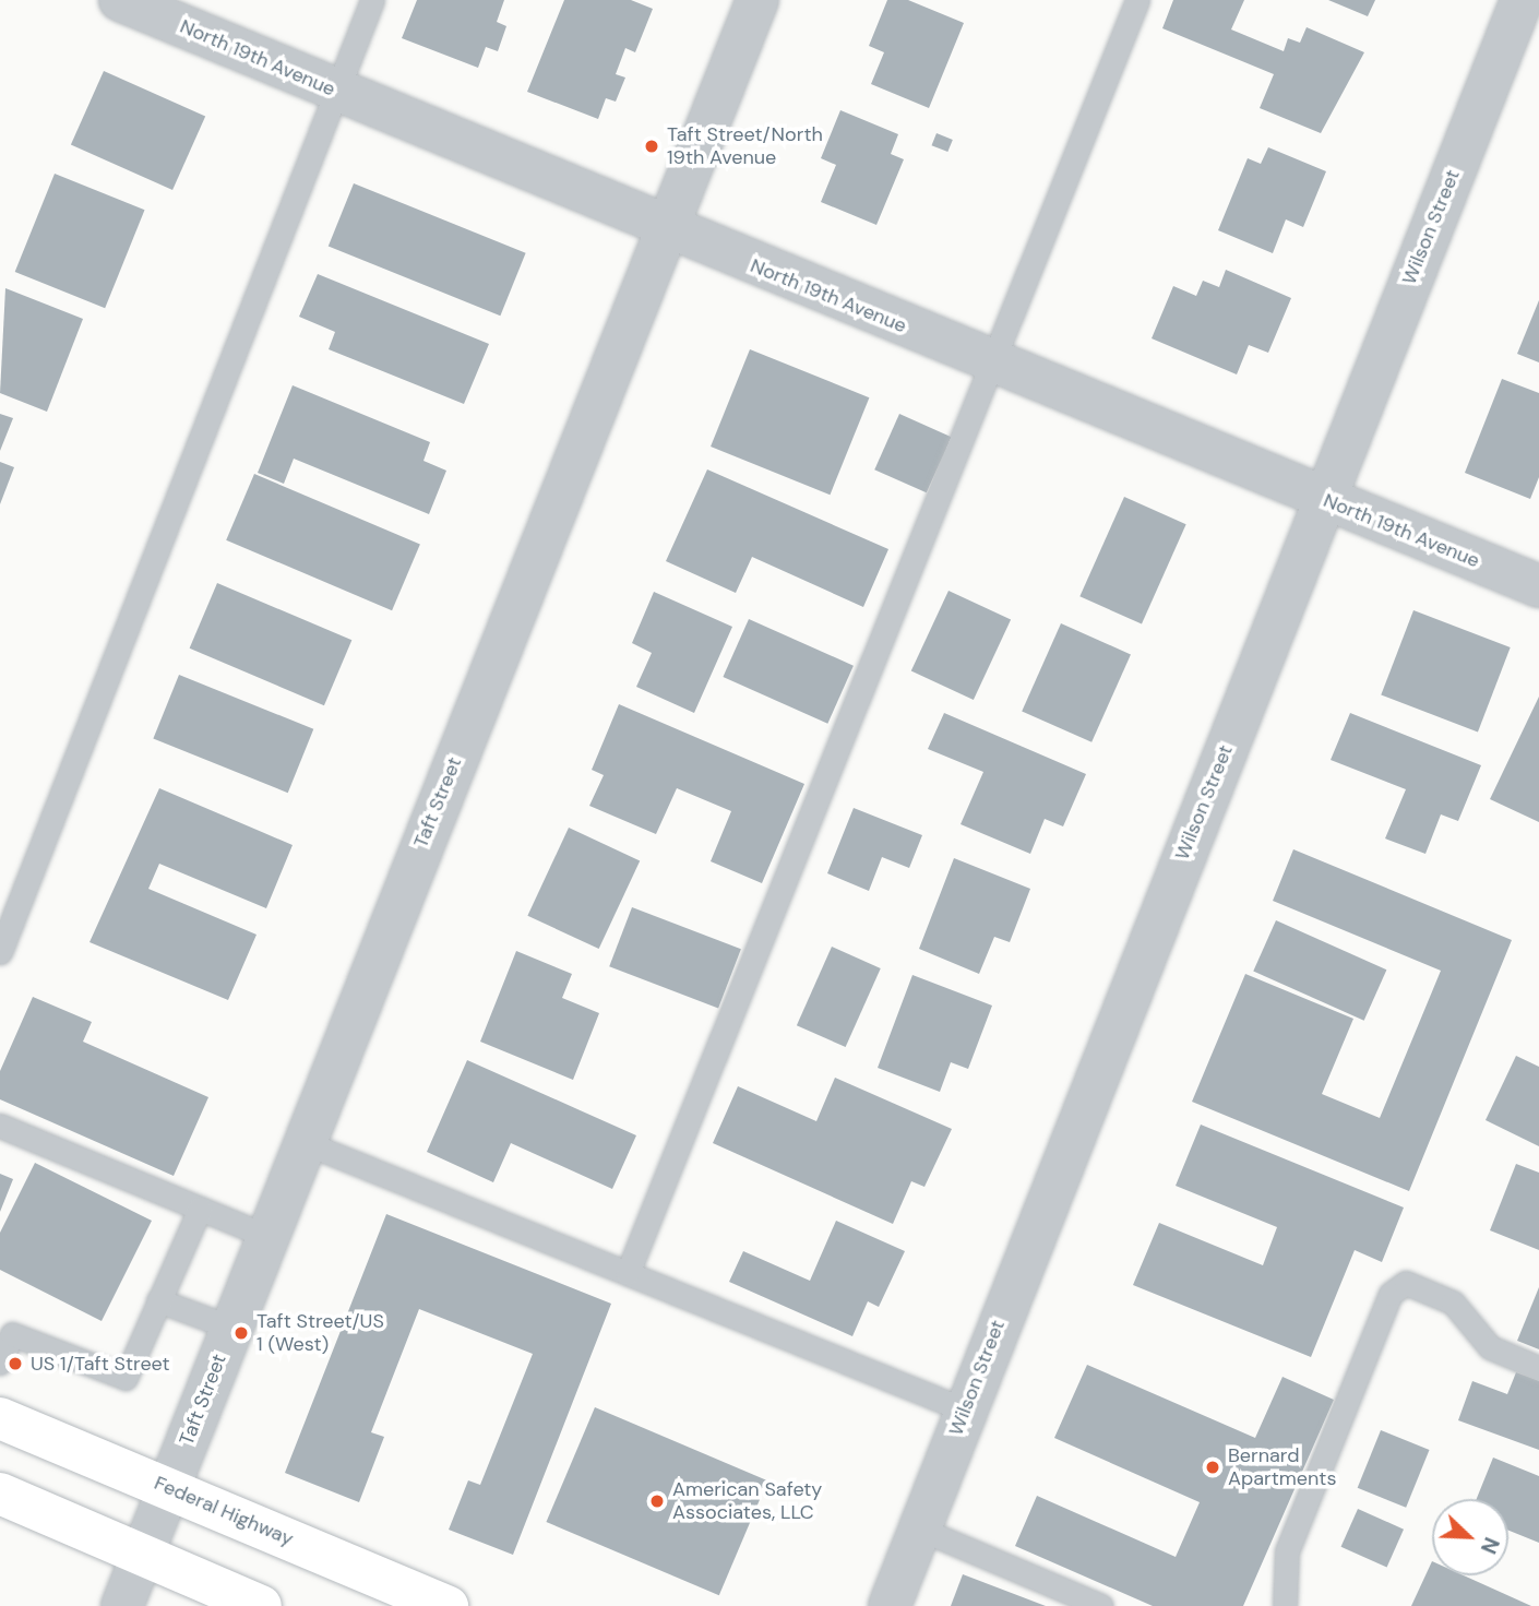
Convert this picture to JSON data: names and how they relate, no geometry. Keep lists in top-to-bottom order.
{
  "streets": {
    "main road": ["Federal Highway"],
    "street": ["North 19th Avenue", "Wilson Street", "Taft Street"]
  },
  "crossings": [
    ["North 19th Avenue", "Wilson Street"],
    ["North 19th Avenue", "Taft Street"],
    ["Taft Street", "Federal Highway"]
  ],
  "places": [
    "Taft Street/North 19th Avenue",
    "Taft Street/US 1 (West)",
    "US 1/Taft Street",
    "Bernard Apartments",
    "American Safety Associates, LLC"
  ],
  "north": "bottom right"
}
